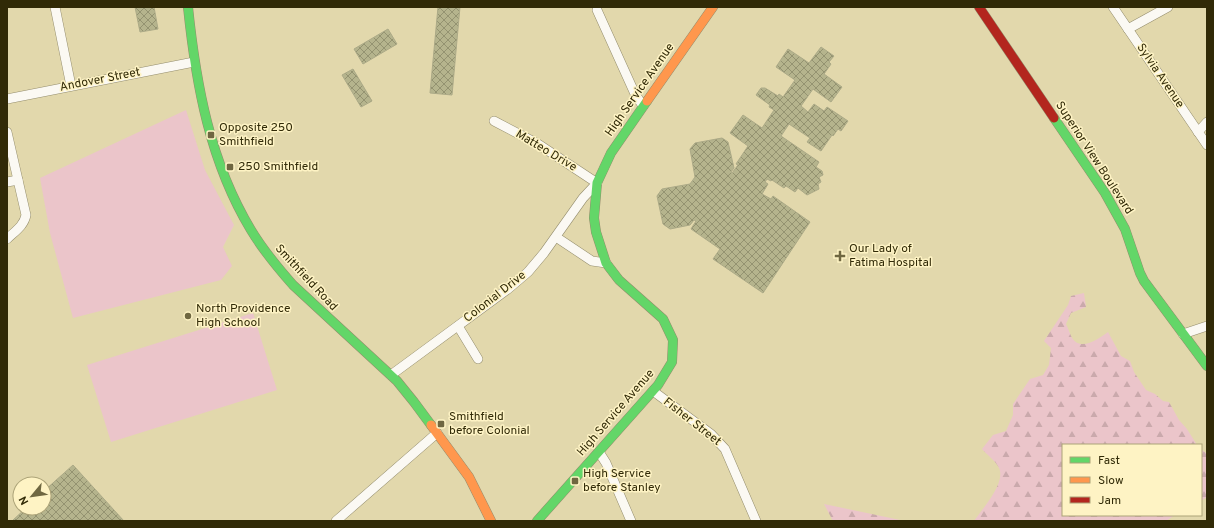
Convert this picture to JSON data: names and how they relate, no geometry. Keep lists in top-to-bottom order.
{
  "streets": {
    "main road": ["High Service Avenue", "Superior View Boulevard", "Smithfield Road"],
    "street": [
      "Sylvia Avenue",
      "Andover Street",
      "Matteo Drive",
      "Colonial Drive",
      "Fisher Street"
    ]
  },
  "crossings": [
    ["Andover Street", "Smithfield Road"],
    ["High Service Avenue", "Matteo Drive"],
    ["High Service Avenue", "Colonial Drive"],
    ["High Service Avenue", "Fisher Street"],
    ["Matteo Drive", "Colonial Drive"],
    ["Smithfield Road", "Colonial Drive"]
  ],
  "places": {
    "transit": [
      "Opposite 250 Smithfield",
      "250 Smithfield",
      "Smithfield before Colonial",
      "High Service before Stanley"
    ],
    "health": ["Our Lady of Fatima Hospital"],
    "other": ["North Providence High School"]
  },
  "legend": ["Fast", "Slow", "Jam"],
  "north": "bottom left"
}
